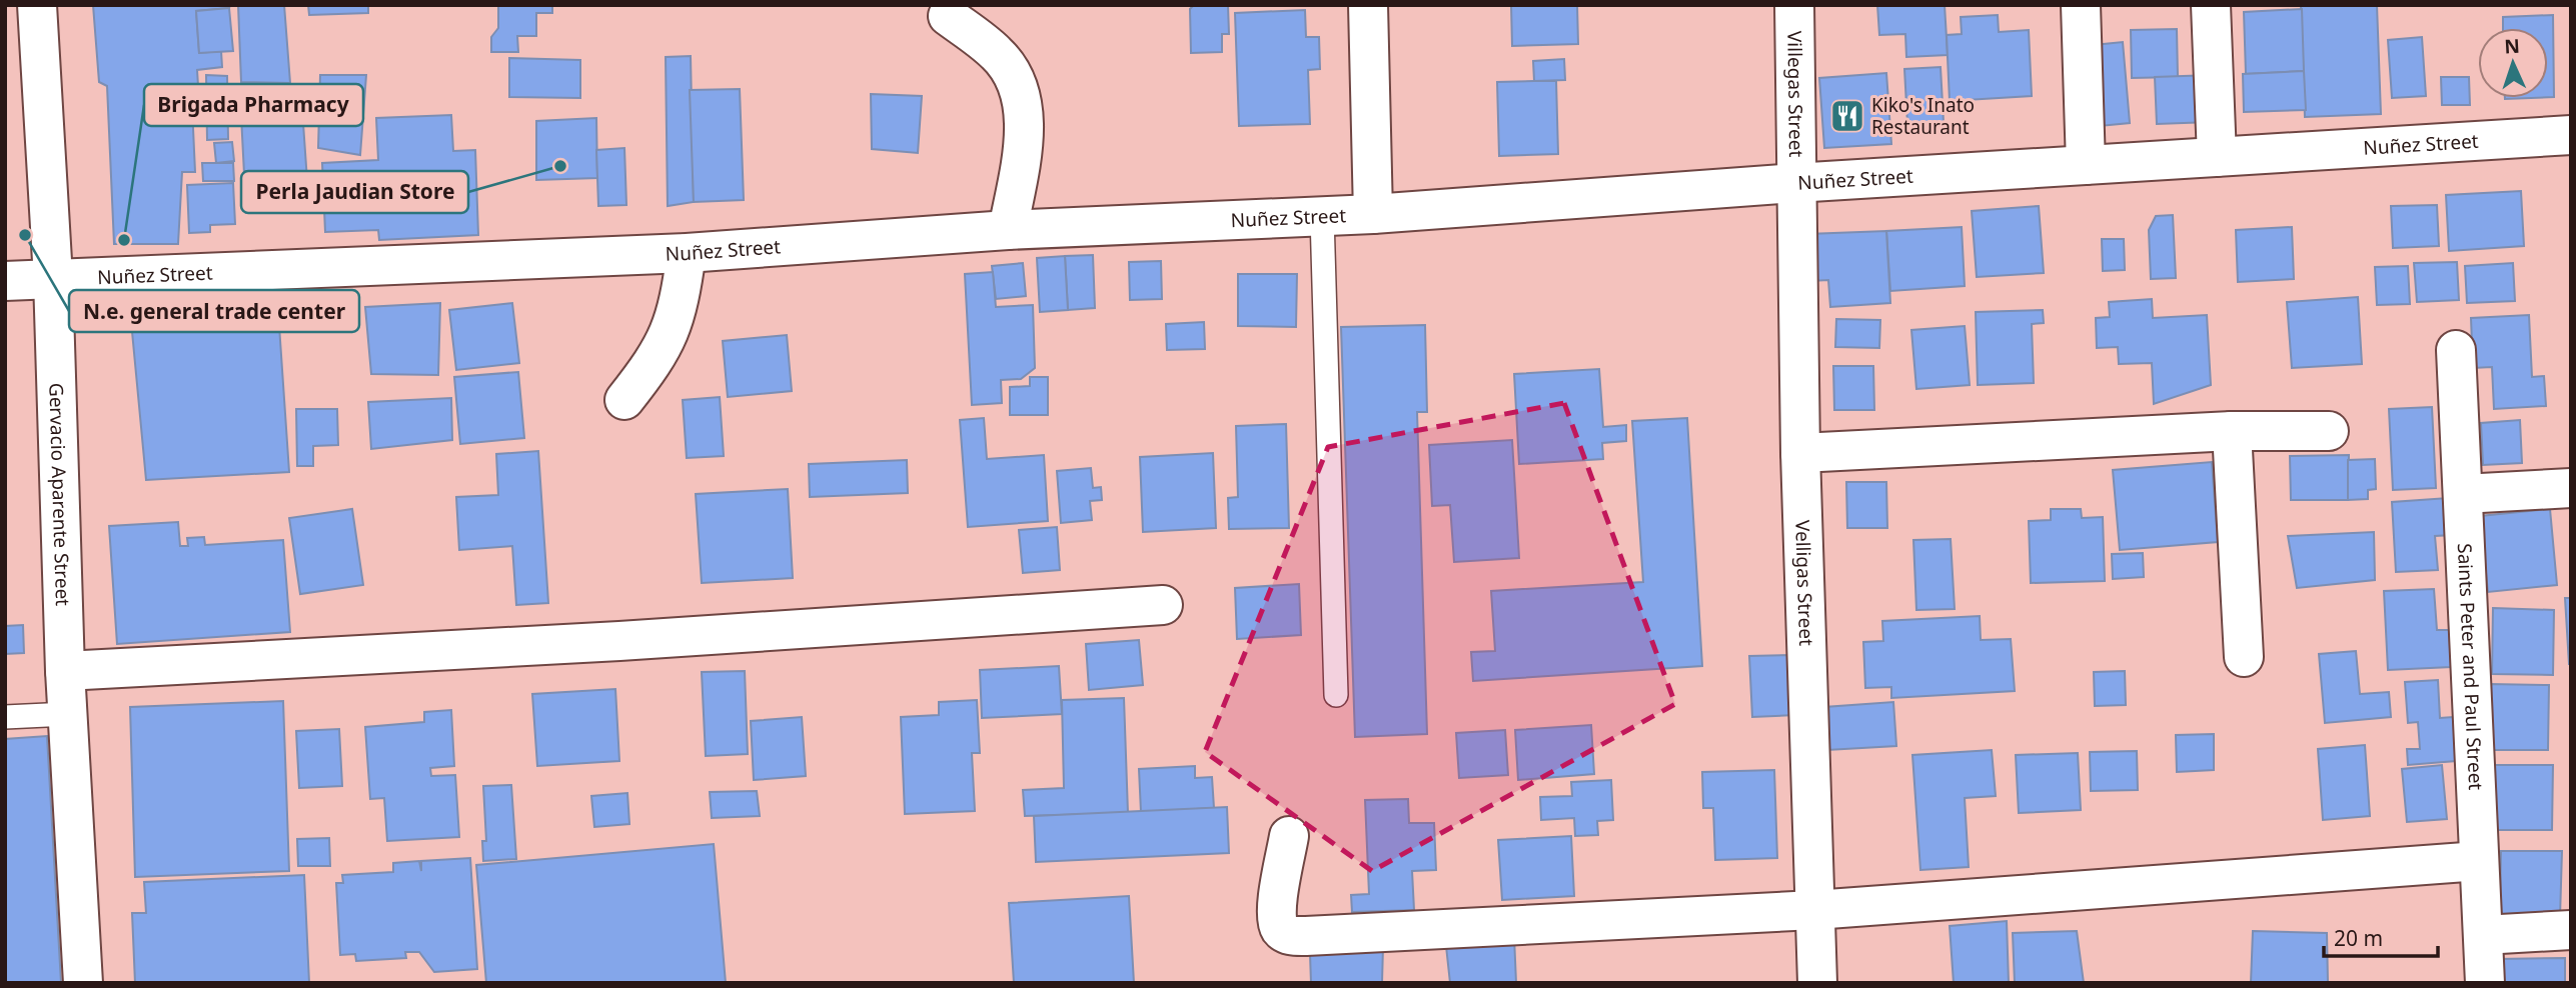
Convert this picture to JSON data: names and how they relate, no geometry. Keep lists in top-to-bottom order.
{
  "streets": {
    "street": [
      "Villegas Street",
      "Nuñez Street",
      "Gervacio Aparente Street",
      "Velligas Street",
      "Saints Peter and Paul Street"
    ]
  },
  "crossings": [
    ["Villegas Street", "Nuñez Street"],
    ["Villegas Street", "Velligas Street"],
    ["Nuñez Street", "Gervacio Aparente Street"],
    ["Nuñez Street", "Velligas Street"]
  ],
  "places": {
    "restaurant": ["Kiko's Inato Restaurant"],
    "other": ["Perla Jaudian Store", "N.e. general trade center", "Brigada Pharmacy"]
  },
  "scale_bar": "20 m",
  "north": "top"
}
